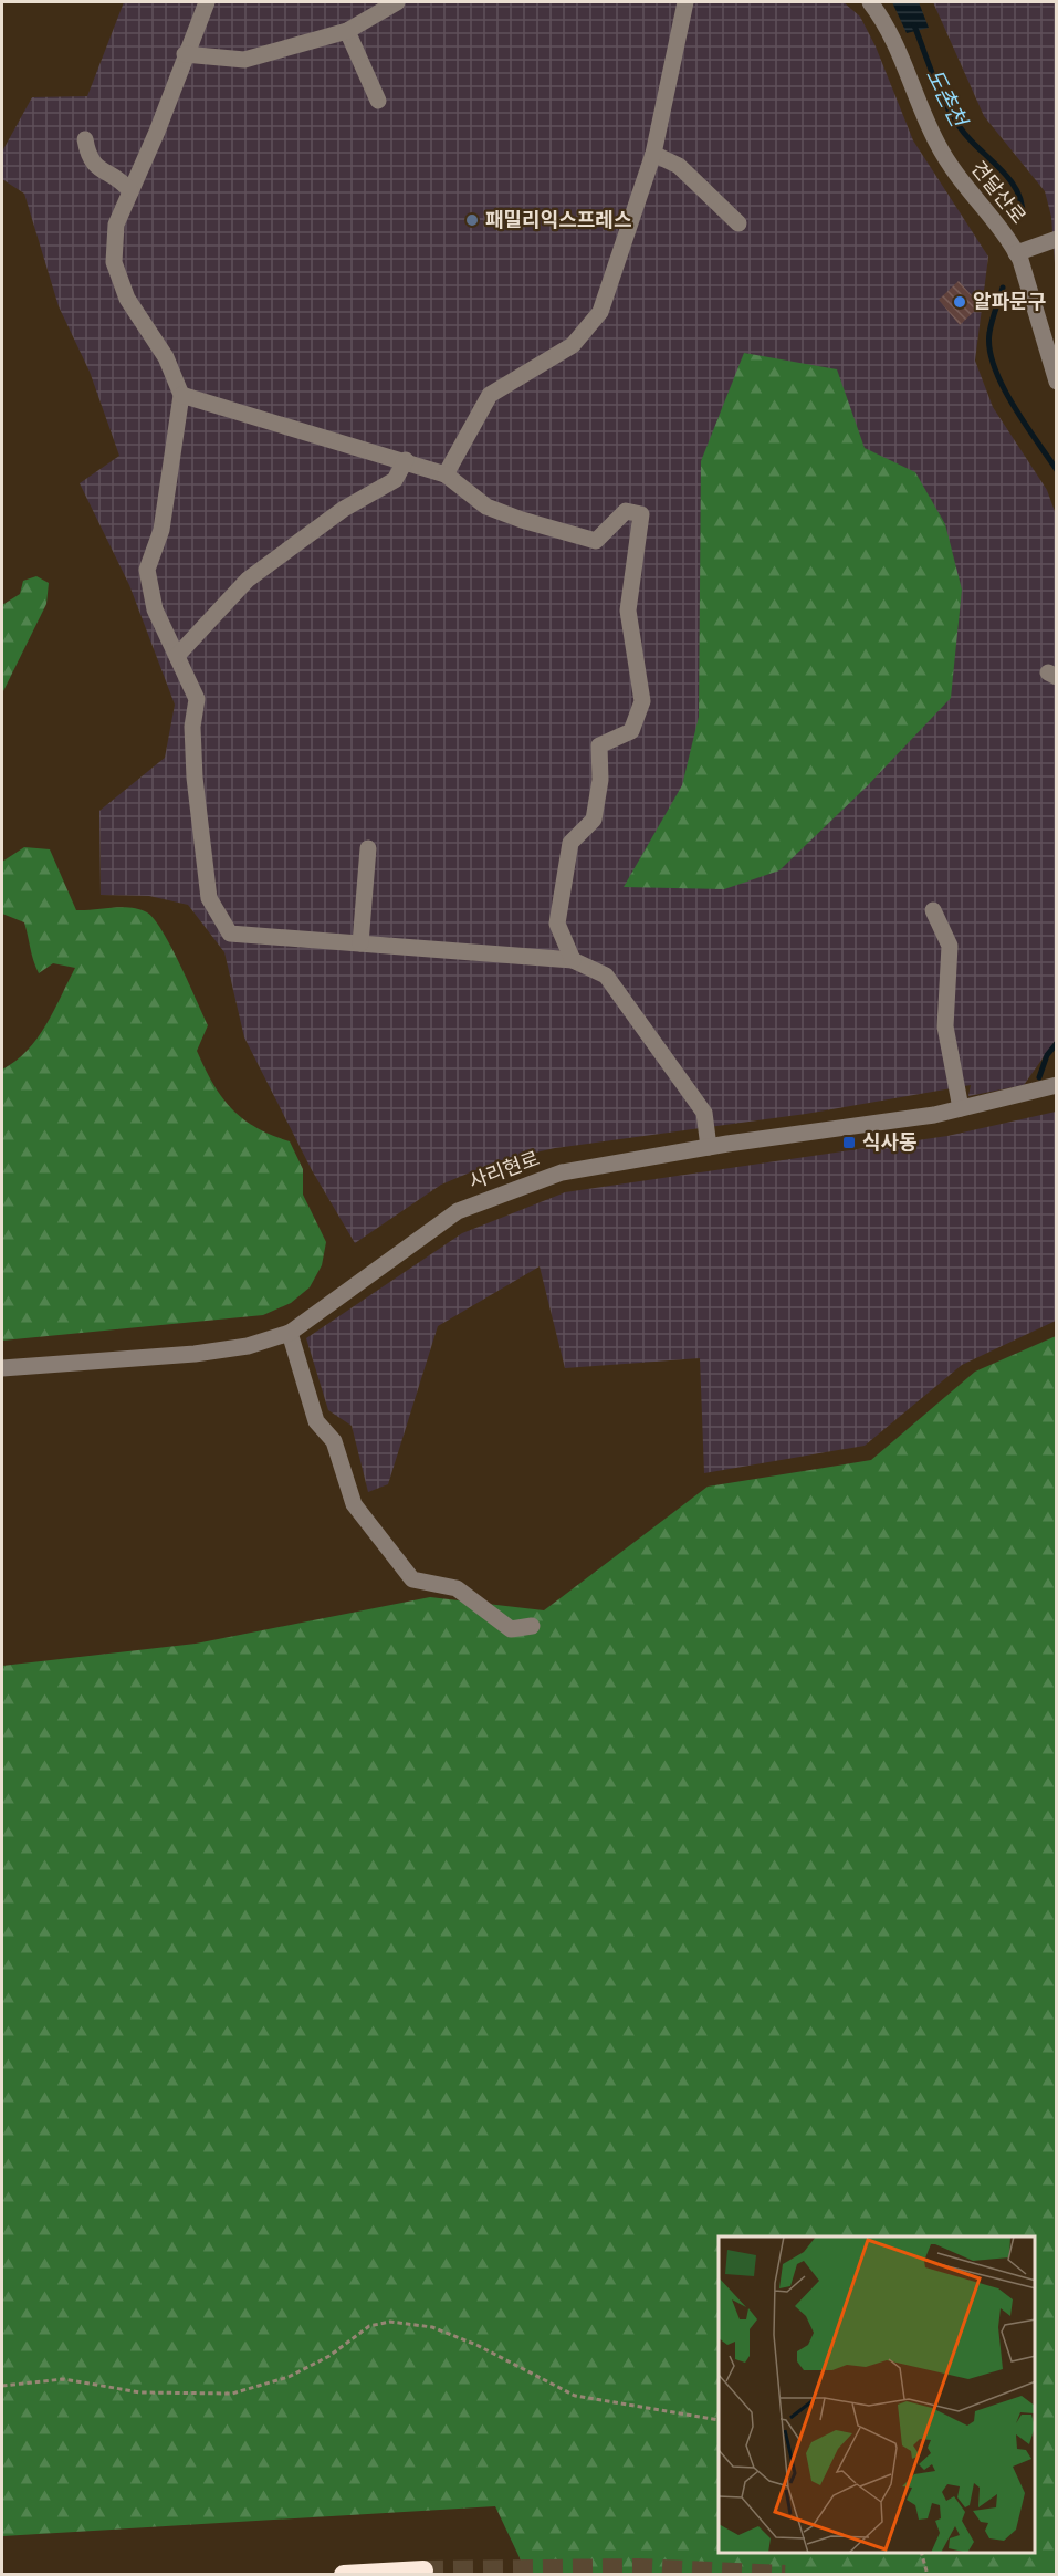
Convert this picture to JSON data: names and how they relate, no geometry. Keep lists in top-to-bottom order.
{
  "streets": {
    "street": ["견달산로", "사리현로"]
  },
  "water": ["도촌천"],
  "places": {
    "other": ["패밀리익스프레스", "알파문구"],
    "transit": ["식사동"]
  }
}
